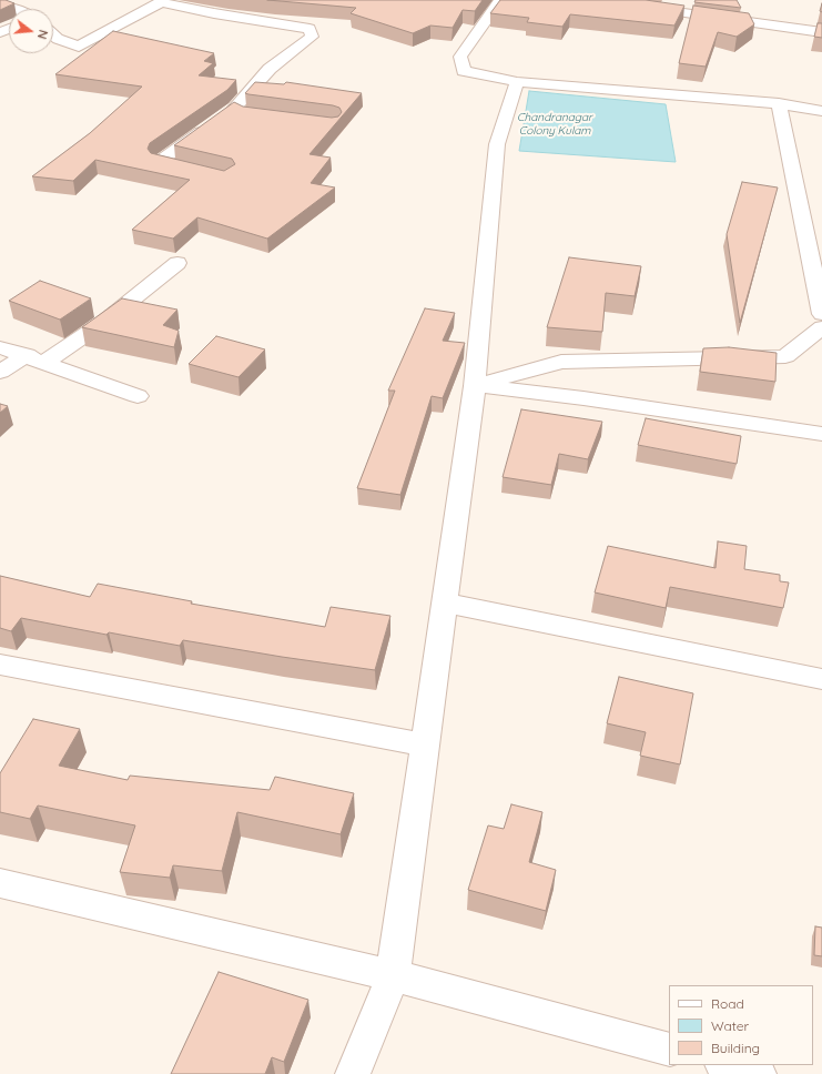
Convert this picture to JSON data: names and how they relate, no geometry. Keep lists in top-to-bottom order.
{
  "water": ["Chandranagar Colony Kulam"],
  "legend": ["Road", "Water", "Building"],
  "north": "right"
}
